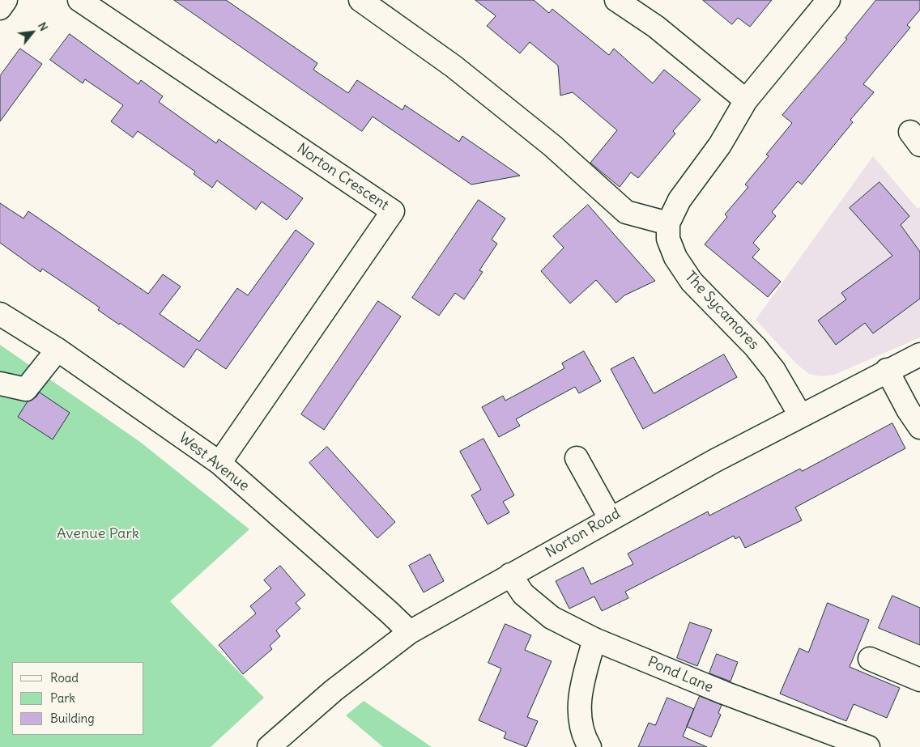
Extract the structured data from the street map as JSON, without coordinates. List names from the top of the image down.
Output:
{
  "streets": {
    "street": [
      "Norton Crescent",
      "The Sycamores",
      "West Avenue",
      "Norton Road",
      "Pond Lane"
    ]
  },
  "crossings": [
    ["Norton Crescent", "West Avenue"],
    ["The Sycamores", "Norton Road"],
    ["West Avenue", "Norton Road"],
    ["Norton Road", "Pond Lane"]
  ],
  "parks": ["Avenue Park"],
  "legend": ["Road", "Park", "Building"],
  "north": "top right"
}
